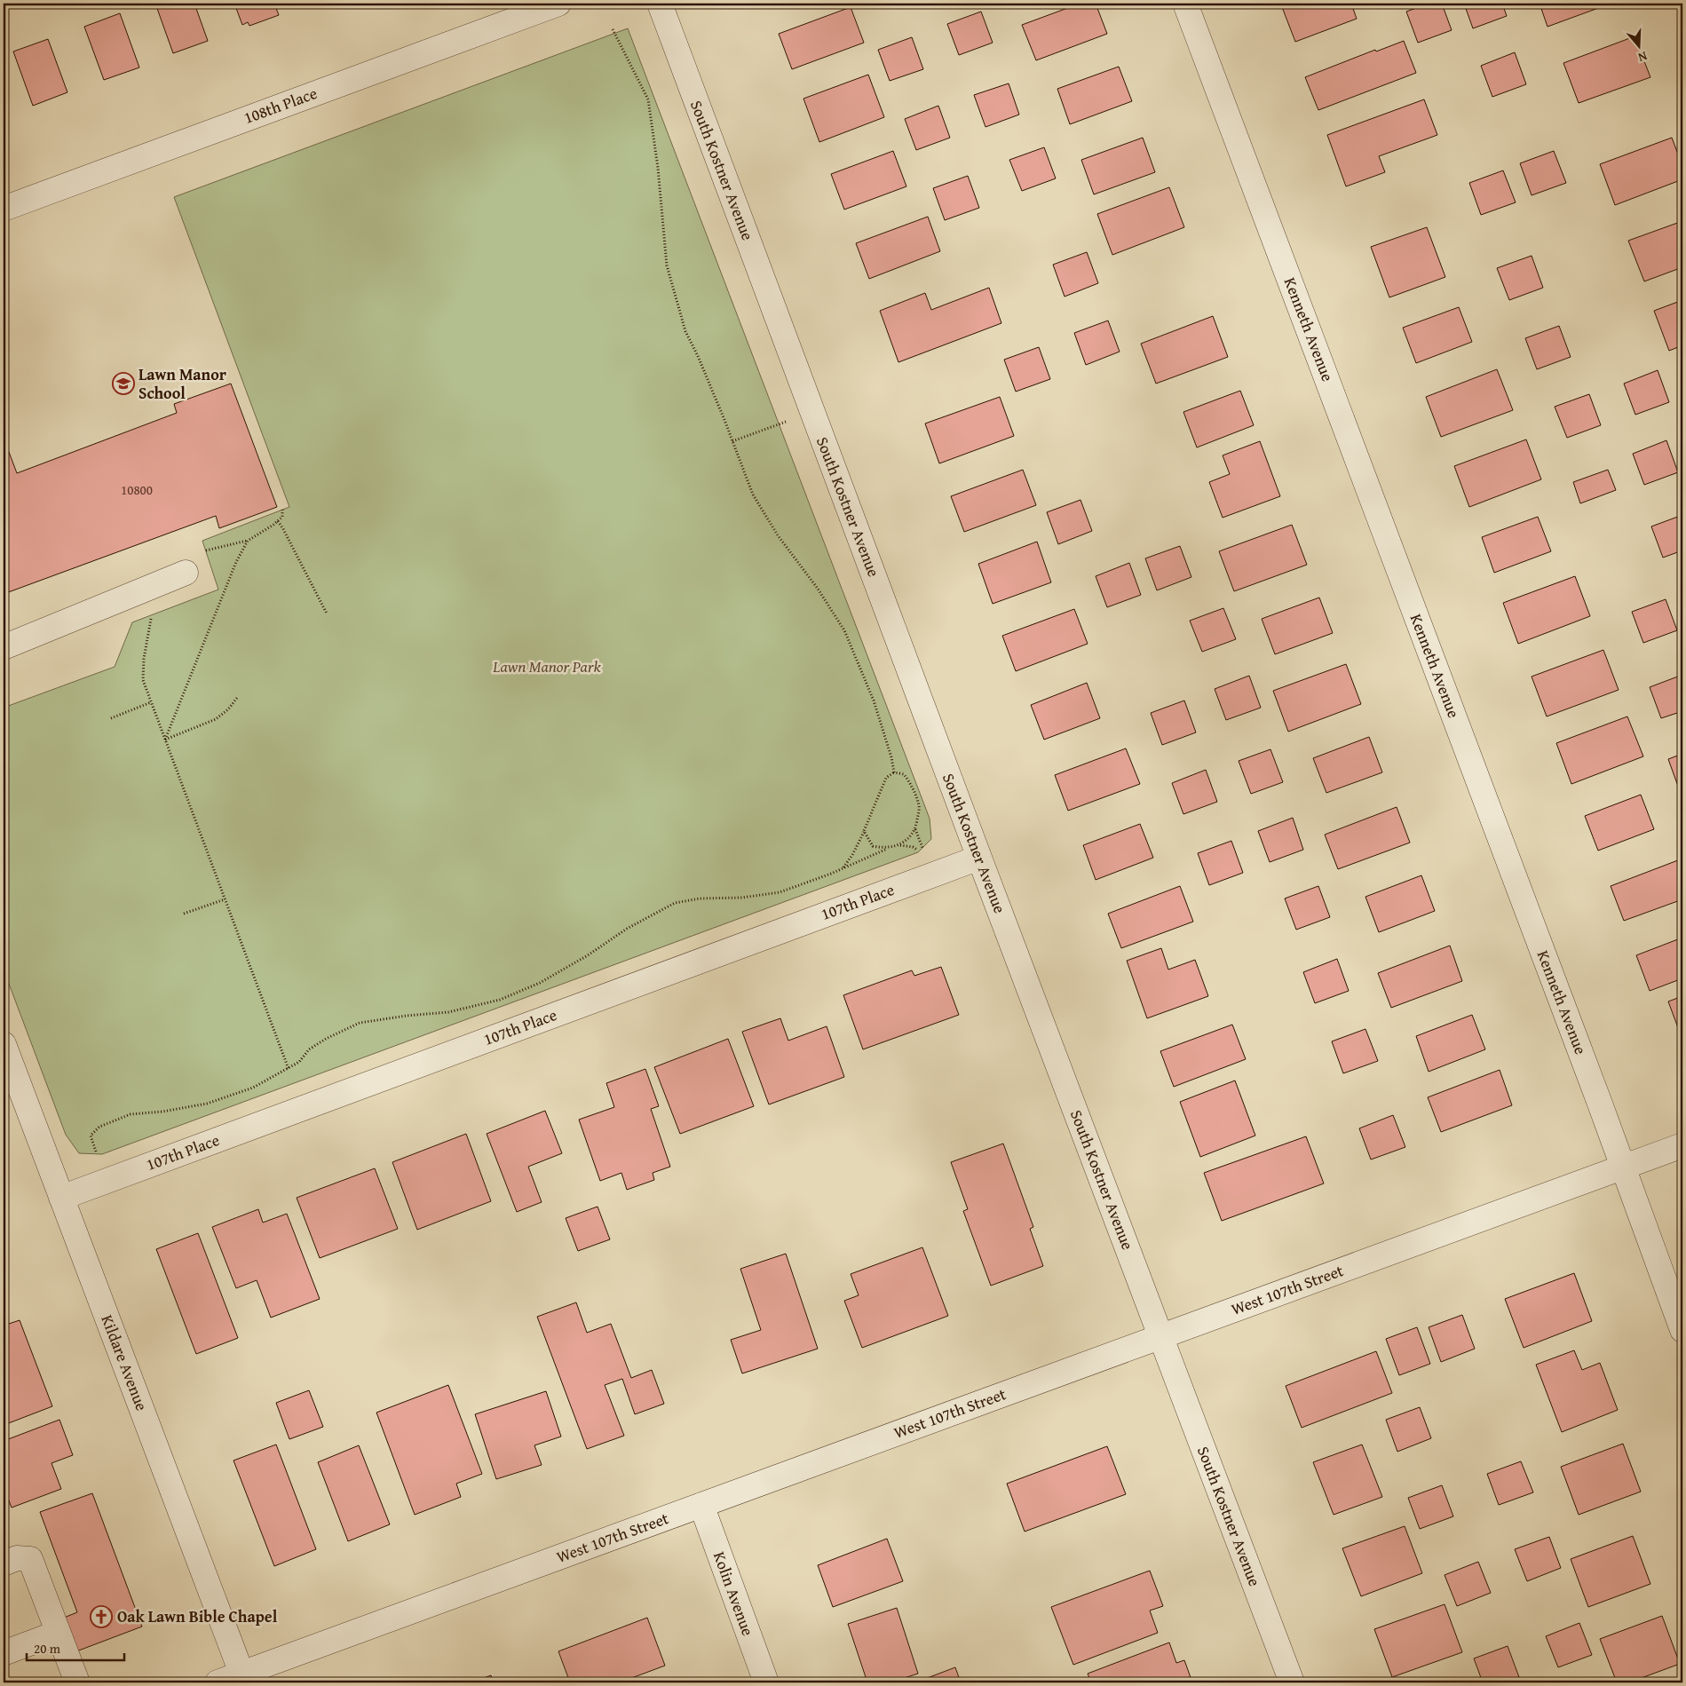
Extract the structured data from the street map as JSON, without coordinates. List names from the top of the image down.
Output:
{
  "streets": {
    "street": [
      "108th Place",
      "South Kostner Avenue",
      "Kenneth Avenue",
      "107th Place",
      "West 107th Street",
      "Kildare Avenue",
      "Kolin Avenue"
    ]
  },
  "crossings": [
    ["South Kostner Avenue", "107th Place"],
    ["South Kostner Avenue", "West 107th Street"],
    ["Kenneth Avenue", "West 107th Street"],
    ["107th Place", "Kildare Avenue"],
    ["West 107th Street", "Kildare Avenue"],
    ["West 107th Street", "Kolin Avenue"]
  ],
  "parks": ["Lawn Manor Park"],
  "places": {
    "school or university": ["Lawn Manor School"],
    "church": ["Oak Lawn Bible Chapel"]
  },
  "house_numbers": ["10800"],
  "scale_bar": "20 m",
  "north": "bottom"
}
